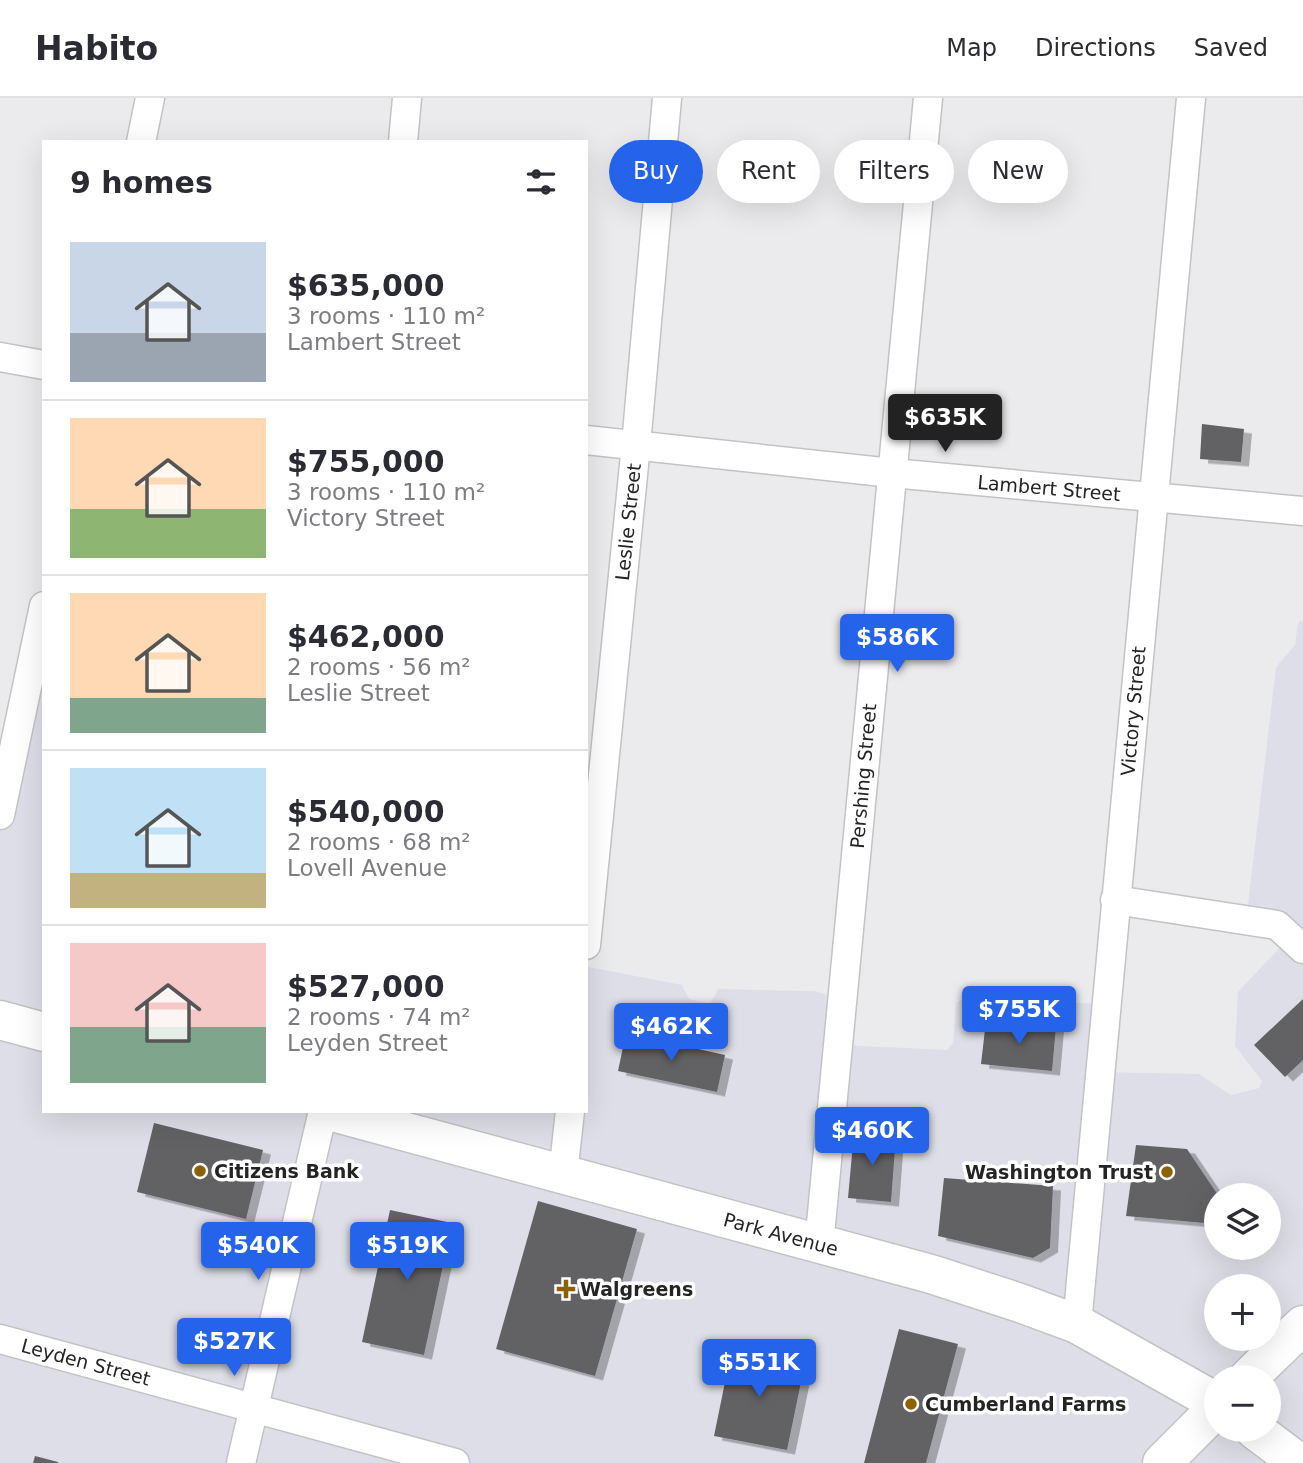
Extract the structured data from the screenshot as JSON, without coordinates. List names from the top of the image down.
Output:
{
  "streets": {
    "main road": ["Park Avenue"],
    "street": [
      "Lambert Street",
      "Leslie Street",
      "Victory Street",
      "Pershing Street",
      "Leyden Street"
    ]
  },
  "crossings": [
    ["Lambert Street", "Leslie Street"],
    ["Lambert Street", "Victory Street"],
    ["Lambert Street", "Pershing Street"],
    ["Victory Street", "Park Avenue"],
    ["Pershing Street", "Park Avenue"]
  ],
  "places": {
    "other": ["Citizens Bank", "Washington Trust", "Cumberland Farms"],
    "health": ["Walgreens"]
  },
  "page": {
    "header": "Habito",
    "nav": ["Map", "Directions", "Saved"],
    "chip": [
      "Buy",
      "Rent",
      "Filters",
      "New"
    ],
    "heading": "9 homes",
    "list": [
      {
        "name": "$635,000",
        "note": "3 rooms · 110 m² · Lambert Street"
      },
      {
        "name": "$755,000",
        "note": "3 rooms · 110 m² · Victory Street"
      },
      {
        "name": "$462,000",
        "note": "2 rooms · 56 m² · Leslie Street"
      },
      {
        "name": "$540,000",
        "note": "2 rooms · 68 m² · Lovell Avenue"
      },
      {
        "name": "$527,000",
        "note": "2 rooms · 74 m² · Leyden Street"
      }
    ],
    "price": [
      "$635K",
      "$586K",
      "$755K",
      "$462K",
      "$460K",
      "$540K",
      "$519K",
      "$527K",
      "$551K"
    ],
    "map_buttons": ["+", "−"]
  }
}
